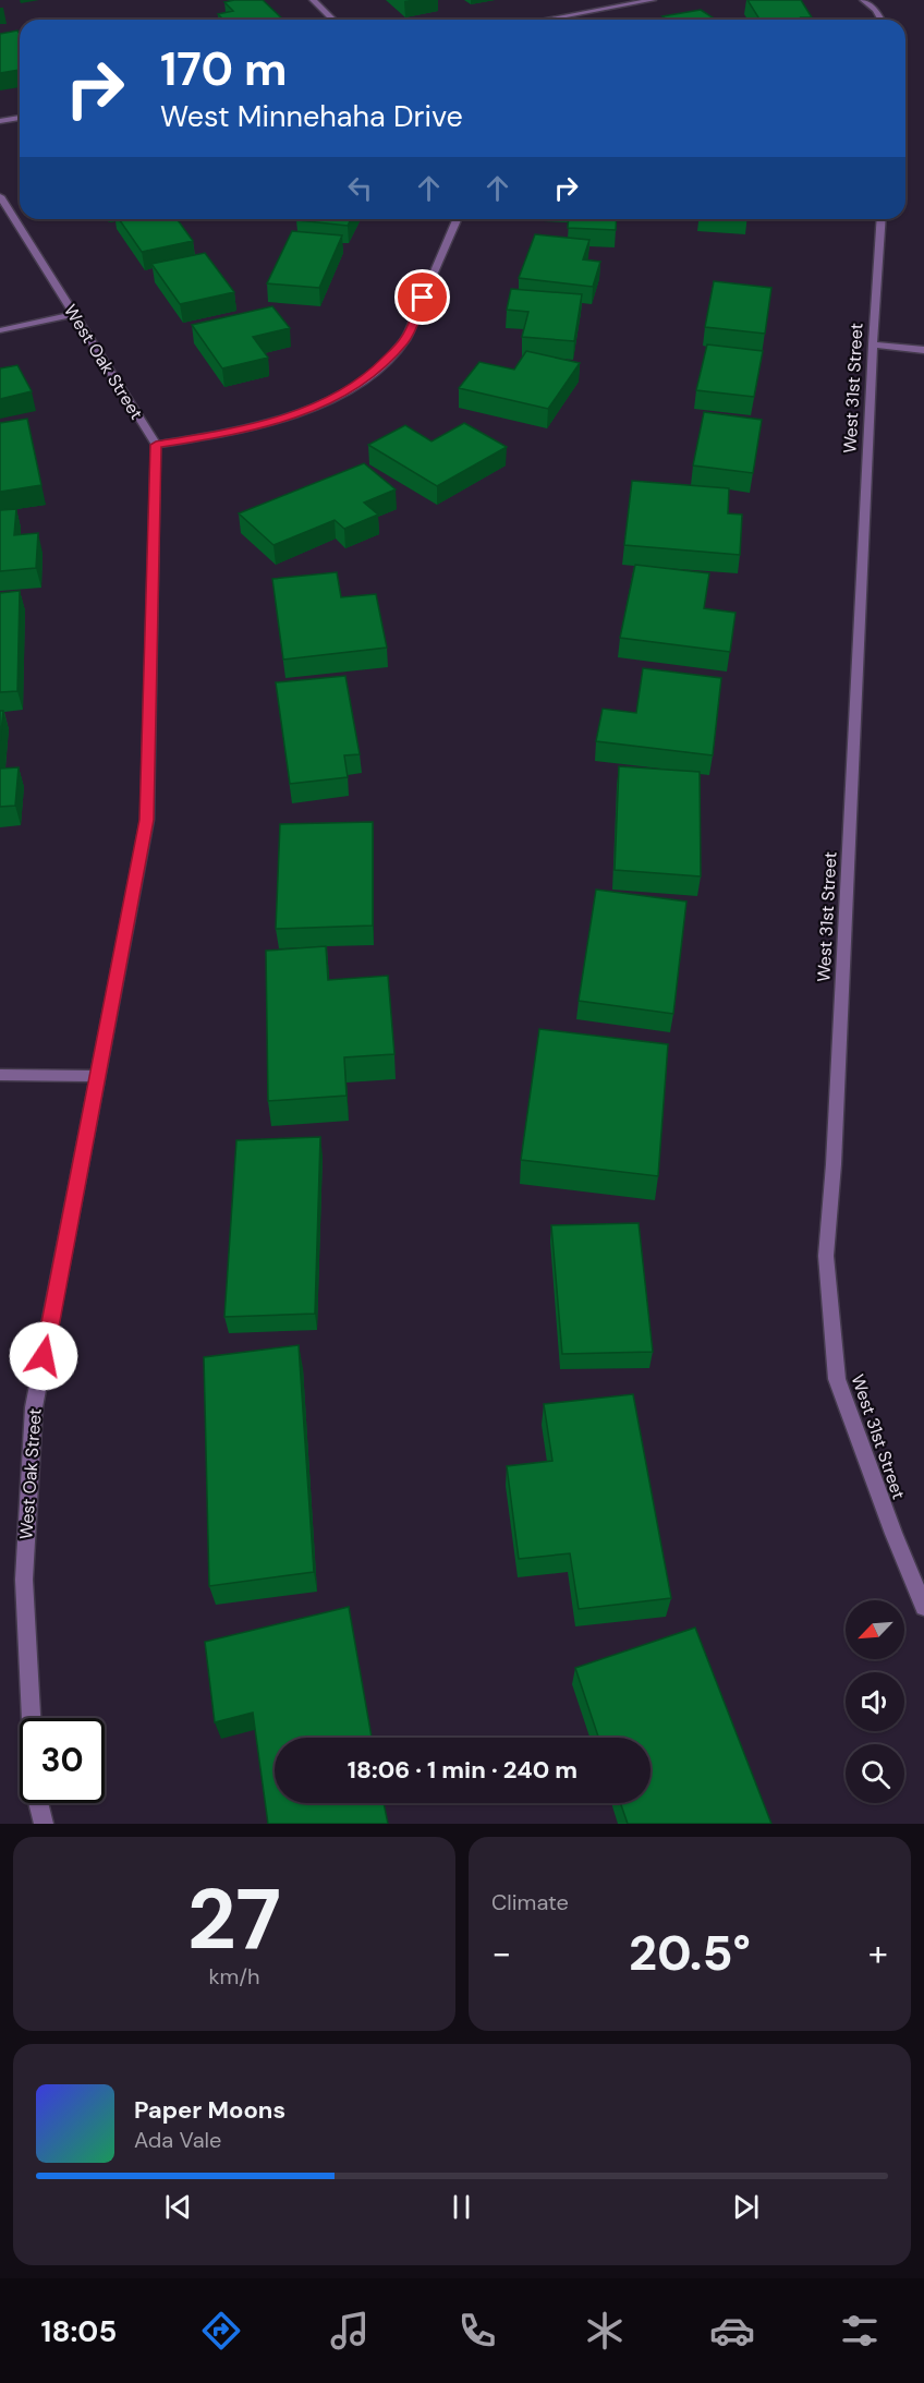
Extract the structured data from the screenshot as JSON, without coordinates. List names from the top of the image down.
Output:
{
  "streets": {
    "street": ["West Oak Street", "West 31st Street"]
  },
  "north": "bottom left",
  "page": {
    "turn": ["170 m", "West Minnehaha Drive"],
    "limit": "30",
    "trip": "18:06 · 1 min · 240 m",
    "tile": [
      ["27", "km/h"],
      "Climate"
    ],
    "heat": ["−", "20.5°", "+"],
    "song": ["Paper Moons", "Ada Vale"],
    "tabs": "18:05"
  }
}
